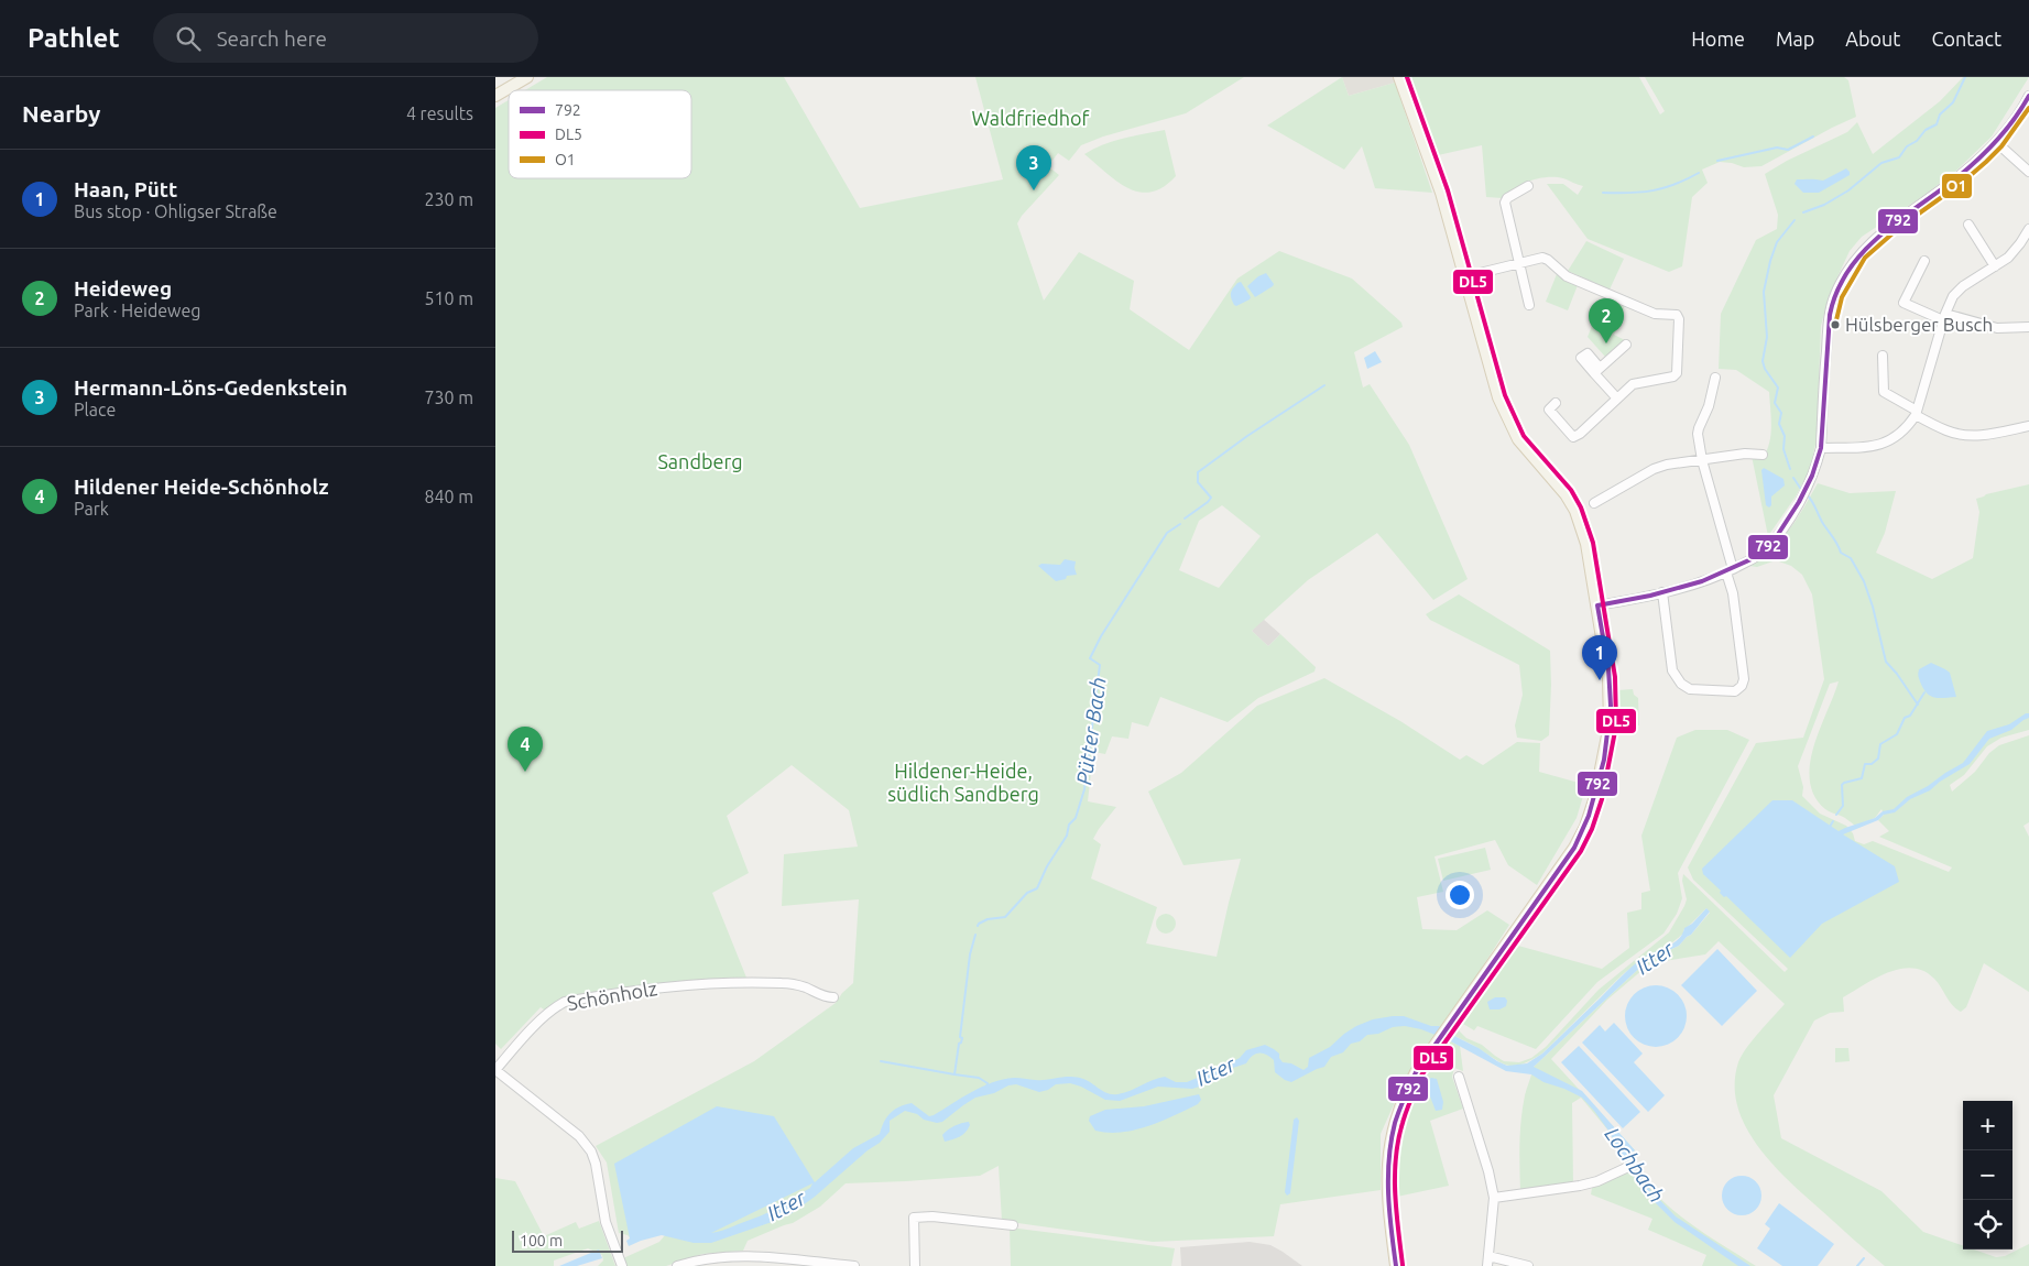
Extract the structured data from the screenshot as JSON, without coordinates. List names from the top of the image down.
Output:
{
  "streets": {
    "street": ["Schönholz"]
  },
  "water": ["Pütter Bach", "Itter", "Lochbach"],
  "parks": ["Waldfriedhof", "Sandberg", "Hildener-Heide, südlich Sandberg"],
  "places": ["Hülsberger Busch"],
  "lines": ["transit line DL5", "transit line 792", "transit line O1"],
  "legend": ["792", "DL5", "O1"],
  "scale_bar": "100 m",
  "page": {
    "header": "Pathlet",
    "search": "Search here",
    "nav": [
      "Home",
      "Map",
      "About",
      "Contact"
    ],
    "heading": ["Nearby", "4 results"],
    "pins": [
      "3",
      "2",
      "1",
      "4"
    ],
    "list": [
      {
        "mark": "1",
        "name": "Haan, Pütt",
        "note": "Bus stop · Ohligser Straße",
        "value": "230 m"
      },
      {
        "mark": "2",
        "name": "Heideweg",
        "note": "Park · Heideweg",
        "value": "510 m"
      },
      {
        "mark": "3",
        "name": "Hermann-Löns-Gedenkstein",
        "note": "Place",
        "value": "730 m"
      },
      {
        "mark": "4",
        "name": "Hildener Heide-Schönholz",
        "note": "Park",
        "value": "840 m"
      }
    ],
    "map_buttons": ["+", "−"],
    "scale": "100 m"
  }
}
